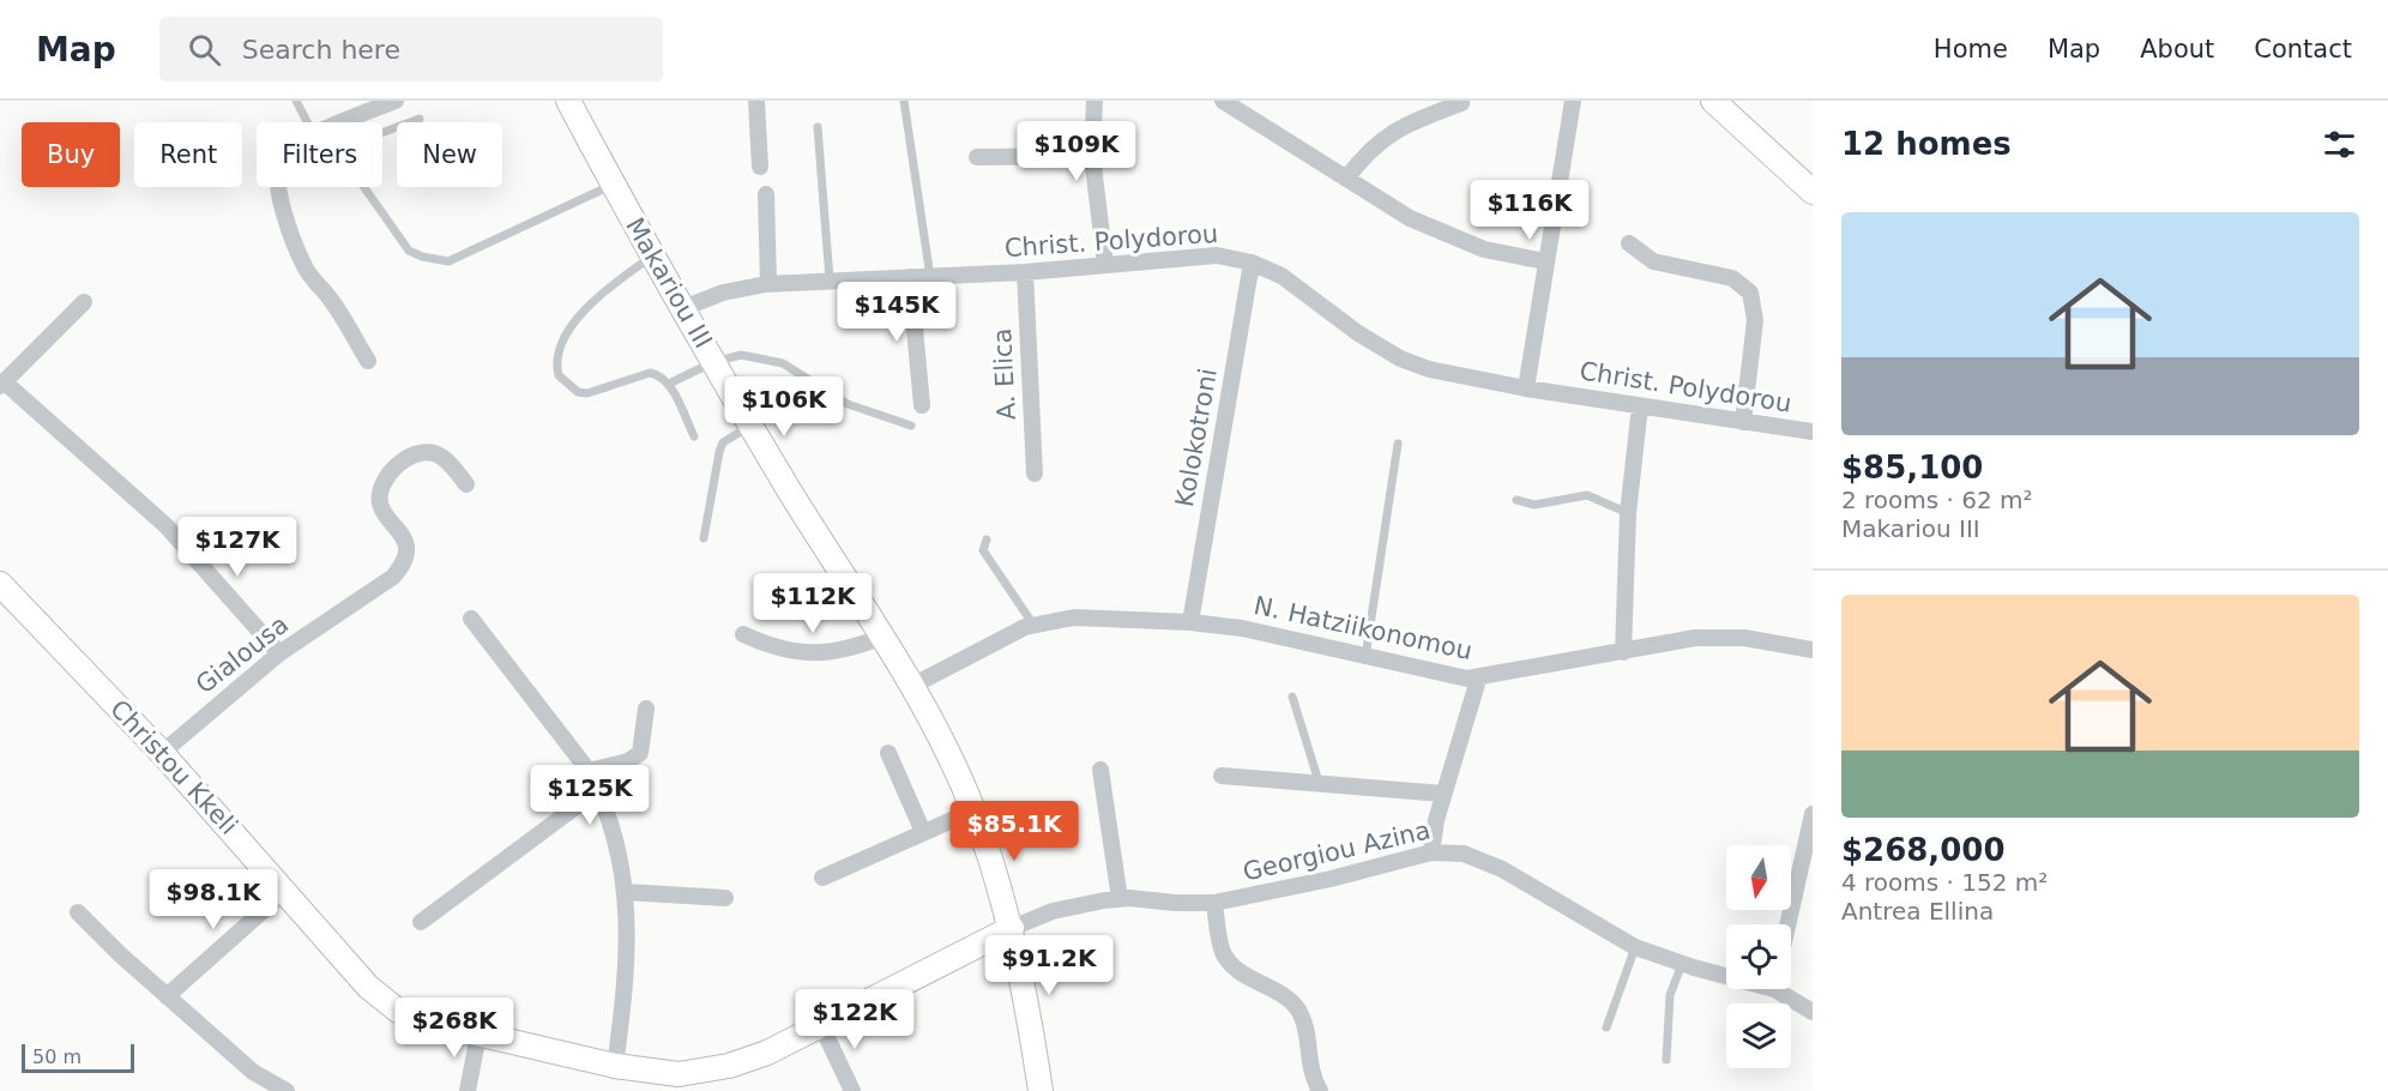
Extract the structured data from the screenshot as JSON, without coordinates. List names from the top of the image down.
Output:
{
  "streets": {
    "main road": ["Makariou III", "Christou Kkeli"],
    "street": [
      "Christ. Polydorou",
      "A. Elica",
      "Kolokotroni",
      "N. Hatziikonomou",
      "Gialousa",
      "Georgiou Azina"
    ]
  },
  "crossings": [
    ["Christ. Polydorou", "Makariou III"],
    ["Christ. Polydorou", "A. Elica"],
    ["Christ. Polydorou", "Kolokotroni"],
    ["Makariou III", "N. Hatziikonomou"],
    ["Makariou III", "Christou Kkeli"],
    ["Makariou III", "Georgiou Azina"],
    ["Kolokotroni", "N. Hatziikonomou"],
    ["Gialousa", "Christou Kkeli"],
    ["Christou Kkeli", "Georgiou Azina"]
  ],
  "scale_bar": "50 m",
  "north": "bottom",
  "page": {
    "header": "Map",
    "search": "Search here",
    "nav": [
      "Home",
      "Map",
      "About",
      "Contact"
    ],
    "heading": "12 homes",
    "price": [
      "$109K",
      "$116K",
      "$145K",
      "$106K",
      "$127K",
      "$112K",
      "$125K",
      "$85.1K",
      "$98.1K",
      "$91.2K",
      "$122K",
      "$268K"
    ],
    "chip": [
      "Buy",
      "Rent",
      "Filters",
      "New"
    ],
    "list": [
      {
        "name": "$85,100",
        "note": "2 rooms · 62 m² · Makariou III"
      },
      {
        "name": "$268,000",
        "note": "4 rooms · 152 m² · Antrea Ellina"
      }
    ],
    "scale": "50 m"
  }
}
